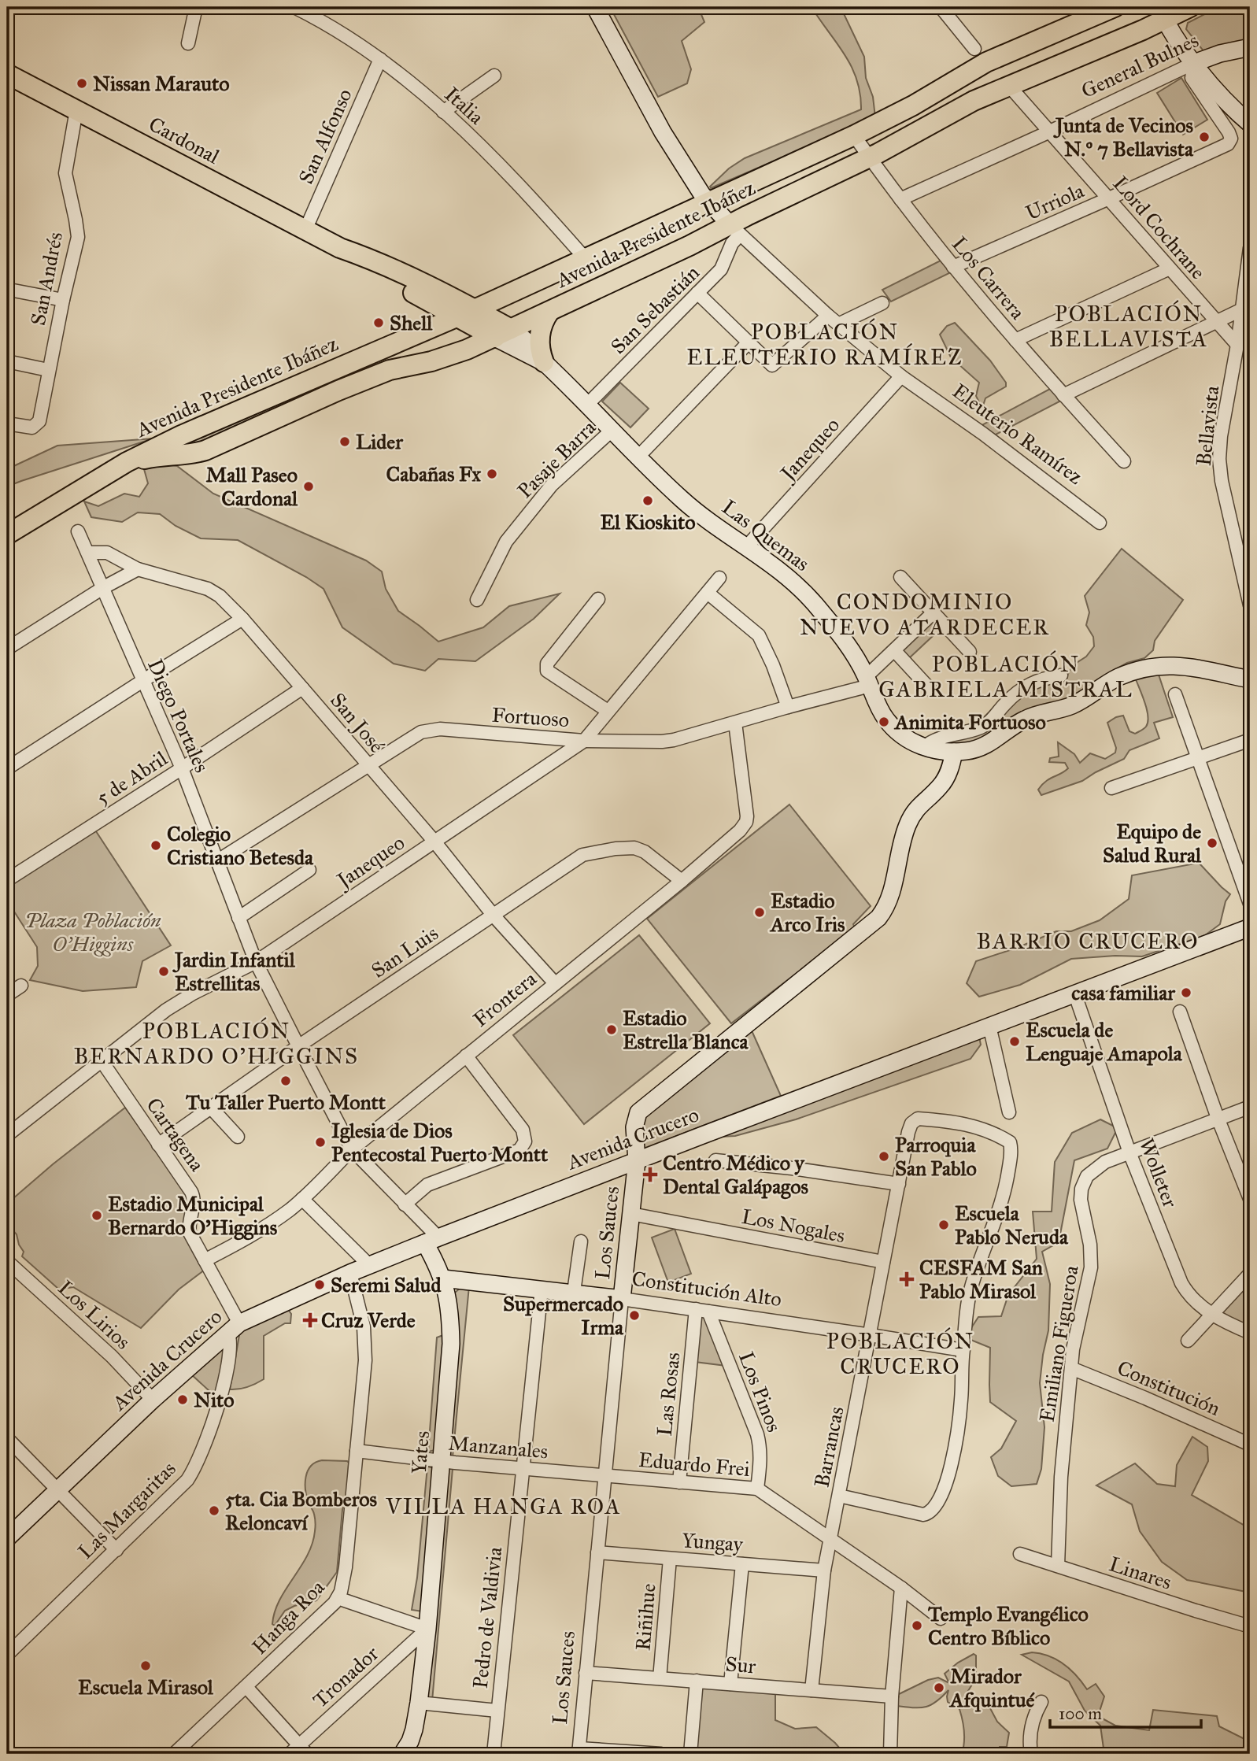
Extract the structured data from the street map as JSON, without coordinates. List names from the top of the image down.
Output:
{
  "streets": {
    "main road": [
      "General Bulnes",
      "Cardonal",
      "Avenida Presidente Ibáñez",
      "Eleuterio Ramírez",
      "Las Quemas",
      "Avenida Crucero",
      "Los Sauces",
      "Constitución Alto",
      "Yates"
    ],
    "street": [
      "Italia",
      "San Alfonso",
      "Urriola",
      "Lord Cochrane",
      "Los Carrera",
      "San Andrés",
      "San Sebastián",
      "Bellavista",
      "Janequeo",
      "Pasaje Barra",
      "Diego Portales",
      "Fortuoso",
      "San José",
      "5 de Abril",
      "San Luis",
      "Frontera",
      "Cartagena",
      "Wolleter",
      "Los Nogales",
      "Los Lirios",
      "Emiliano Figueroa",
      "Constitución",
      "Los Pinos",
      "Las Rosas",
      "Manzanales",
      "Barrancas",
      "Eduardo Frei",
      "Las Margaritas",
      "Yungay",
      "Linares",
      "Hanga Roa",
      "Riñihue",
      "Pedro de Valdivia",
      "Sur",
      "Tronador"
    ]
  },
  "crossings": [
    ["General Bulnes", "Urriola"],
    ["General Bulnes", "Lord Cochrane"],
    ["General Bulnes", "Los Carrera"],
    ["Italia", "San Alfonso"],
    ["Italia", "Avenida Presidente Ibáñez"],
    ["San Alfonso", "Cardonal"],
    ["Cardonal", "Avenida Presidente Ibáñez"],
    ["Cardonal", "San Andrés"],
    ["Cardonal", "Las Quemas"],
    ["Urriola", "Lord Cochrane"],
    ["Urriola", "Los Carrera"],
    ["Lord Cochrane", "Avenida Presidente Ibáñez"],
    ["Lord Cochrane", "Bellavista"],
    ["Avenida Presidente Ibáñez", "Los Carrera"],
    ["Avenida Presidente Ibáñez", "San Sebastián"],
    ["Avenida Presidente Ibáñez", "Eleuterio Ramírez"],
    ["Avenida Presidente Ibáñez", "Las Quemas"],
    ["San Sebastián", "Eleuterio Ramírez"],
    ["San Sebastián", "Las Quemas"],
    ["Eleuterio Ramírez", "Janequeo"],
    ["Janequeo", "Las Quemas"],
    ["Janequeo", "Diego Portales"],
    ["Janequeo", "Fortuoso"],
    ["Janequeo", "San José"],
    ["Janequeo", "Cartagena"],
    ["Pasaje Barra", "Las Quemas"],
    ["Las Quemas", "Fortuoso"],
    ["Las Quemas", "Los Sauces"],
    ["Diego Portales", "Fortuoso"],
    ["Diego Portales", "San José"],
    ["Diego Portales", "5 de Abril"],
    ["Diego Portales", "San Luis"],
    ["Diego Portales", "Frontera"],
    ["Diego Portales", "Avenida Crucero"],
    ["Diego Portales", "Yates"],
    ["Fortuoso", "San José"],
    ["Fortuoso", "Frontera"],
    ["San José", "5 de Abril"],
    ["San José", "San Luis"],
    ["San José", "Frontera"],
    ["San Luis", "Frontera"],
    ["San Luis", "Cartagena"],
    ["Frontera", "Cartagena"],
    ["Cartagena", "Avenida Crucero"],
    ["Cartagena", "Las Margaritas"],
    ["Avenida Crucero", "Wolleter"],
    ["Avenida Crucero", "Los Sauces"],
    ["Avenida Crucero", "Los Lirios"],
    ["Avenida Crucero", "Yates"],
    ["Avenida Crucero", "Las Margaritas"],
    ["Avenida Crucero", "Hanga Roa"],
    ["Wolleter", "Emiliano Figueroa"],
    ["Los Nogales", "Los Sauces"],
    ["Los Nogales", "Barrancas"],
    ["Los Sauces", "Constitución Alto"],
    ["Los Sauces", "Manzanales"],
    ["Los Sauces", "Eduardo Frei"],
    ["Los Sauces", "Yungay"],
    ["Los Sauces", "Sur"],
    ["Constitución Alto", "Los Pinos"],
    ["Constitución Alto", "Las Rosas"],
    ["Constitución Alto", "Barrancas"],
    ["Constitución Alto", "Yates"],
    ["Constitución Alto", "Pedro de Valdivia"],
    ["Emiliano Figueroa", "Constitución"],
    ["Emiliano Figueroa", "Linares"],
    ["Los Pinos", "Las Rosas"],
    ["Los Pinos", "Eduardo Frei"],
    ["Las Rosas", "Eduardo Frei"],
    ["Manzanales", "Yates"],
    ["Manzanales", "Eduardo Frei"],
    ["Manzanales", "Hanga Roa"],
    ["Manzanales", "Pedro de Valdivia"],
    ["Barrancas", "Eduardo Frei"],
    ["Barrancas", "Yungay"],
    ["Barrancas", "Sur"],
    ["Yates", "Tronador"],
    ["Yungay", "Riñihue"],
    ["Riñihue", "Sur"]
  ],
  "districts": [
    "POBLACIÓN BELLAVISTA",
    "POBLACIÓN ELEUTERIO RAMÍREZ",
    "CONDOMINIO NUEVO ATARDECER",
    "POBLACIÓN GABRIELA MISTRAL",
    "BARRIO CRUCERO",
    "POBLACIÓN BERNARDO O'HIGGINS",
    "POBLACIÓN CRUCERO",
    "VILLA HANGA ROA"
  ],
  "parks": ["Plaza Población O'Higgins"],
  "places": {
    "other": [
      "Nissan Marauto",
      "Junta de Vecinos N.º 7 Bellavista",
      "Shell",
      "Lider",
      "Cabañas Fx",
      "Mall Paseo Cardonal",
      "El Kioskito",
      "Animita Fortuoso",
      "Equipo de Salud Rural",
      "Colegio Cristiano Betesda",
      "Estadio Arco Iris",
      "Jardin Infantil Estrellitas",
      "casa familiar",
      "Estadio Estrella Blanca",
      "Escuela de Lenguaje Amapola",
      "Tu Taller Puerto Montt",
      "Iglesia de Dios Pentecostal Puerto Montt",
      "Parroquia San Pablo",
      "Estadio Municipal Bernardo O'Higgins",
      "Escuela Pablo Neruda",
      "Seremi Salud",
      "Supermercado Irma",
      "Nito",
      "5ta. Cia Bomberos Reloncaví",
      "Templo Evangélico Centro Bíblico",
      "Escuela Mirasol",
      "Mirador Afquintué"
    ],
    "health": ["Centro Médico y Dental Galápagos", "CESFAM San Pablo Mirasol", "Cruz Verde"]
  },
  "scale_bar": "100 m"
}
